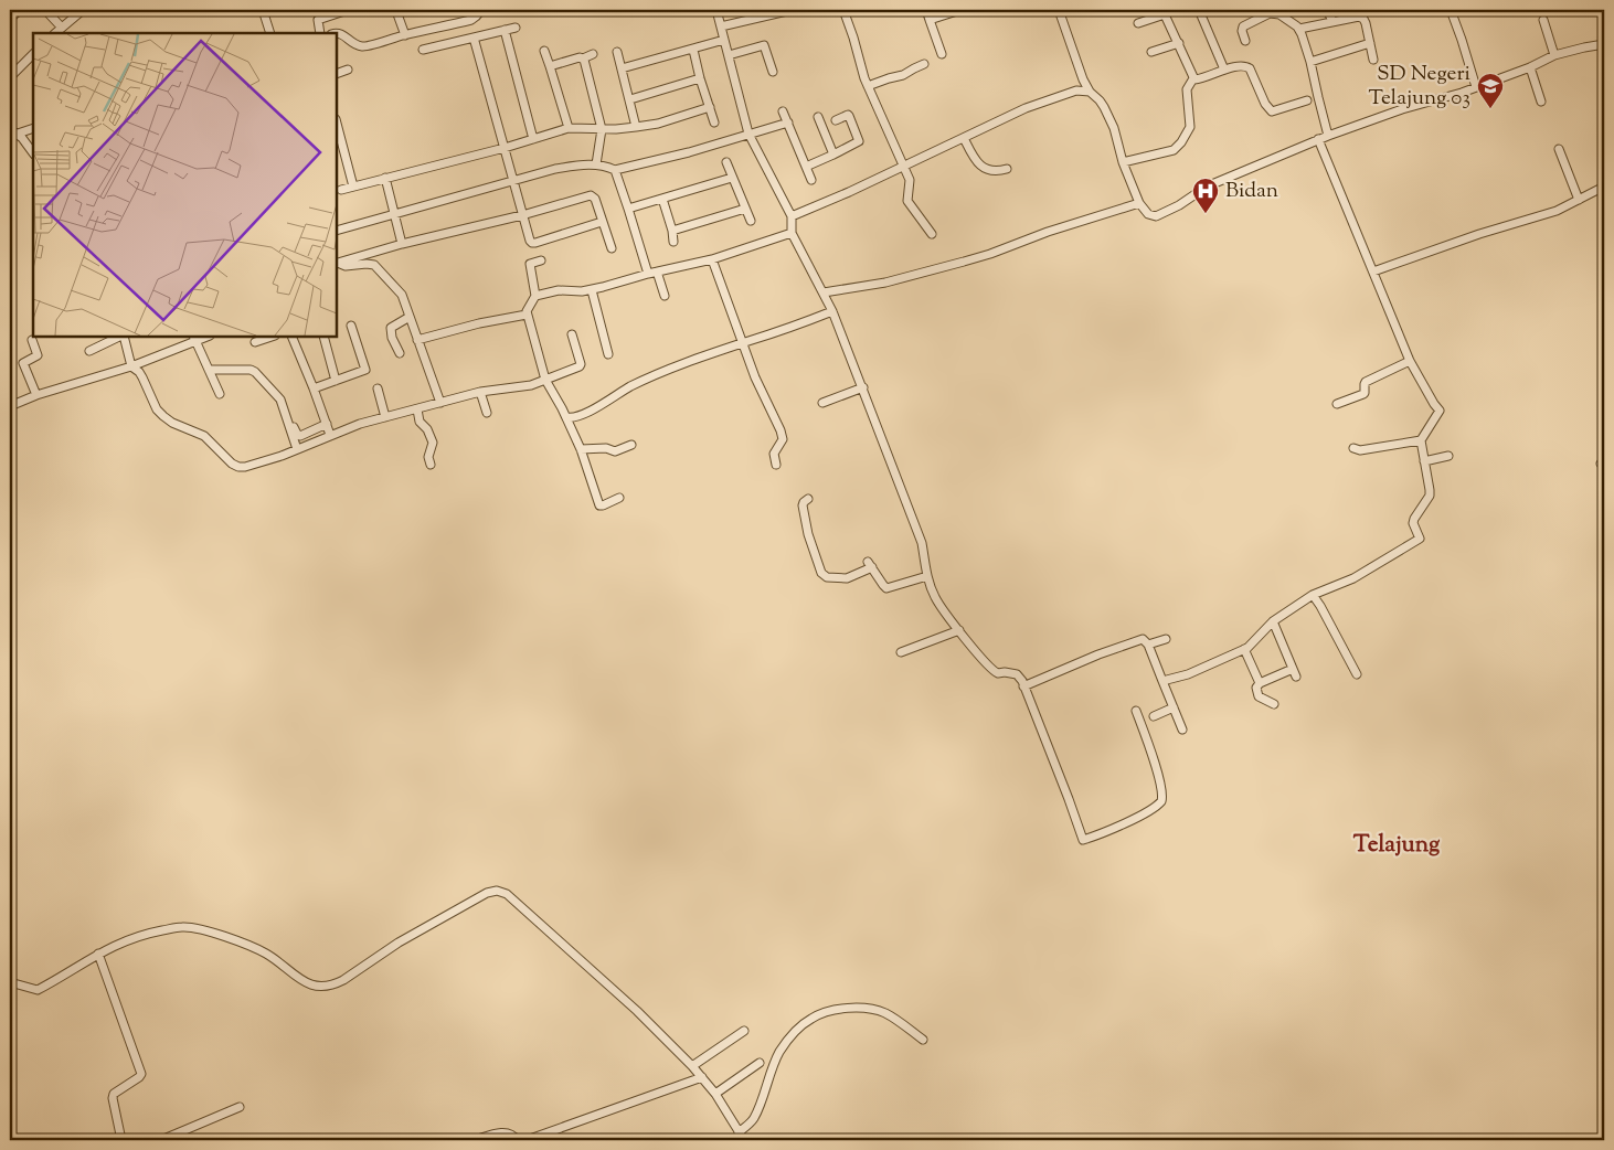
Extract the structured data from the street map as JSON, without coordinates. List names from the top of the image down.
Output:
{
  "districts": ["Telajung"],
  "places": {
    "school or university": ["SD Negeri Telajung 03"],
    "hospital": ["Bidan"]
  }
}
